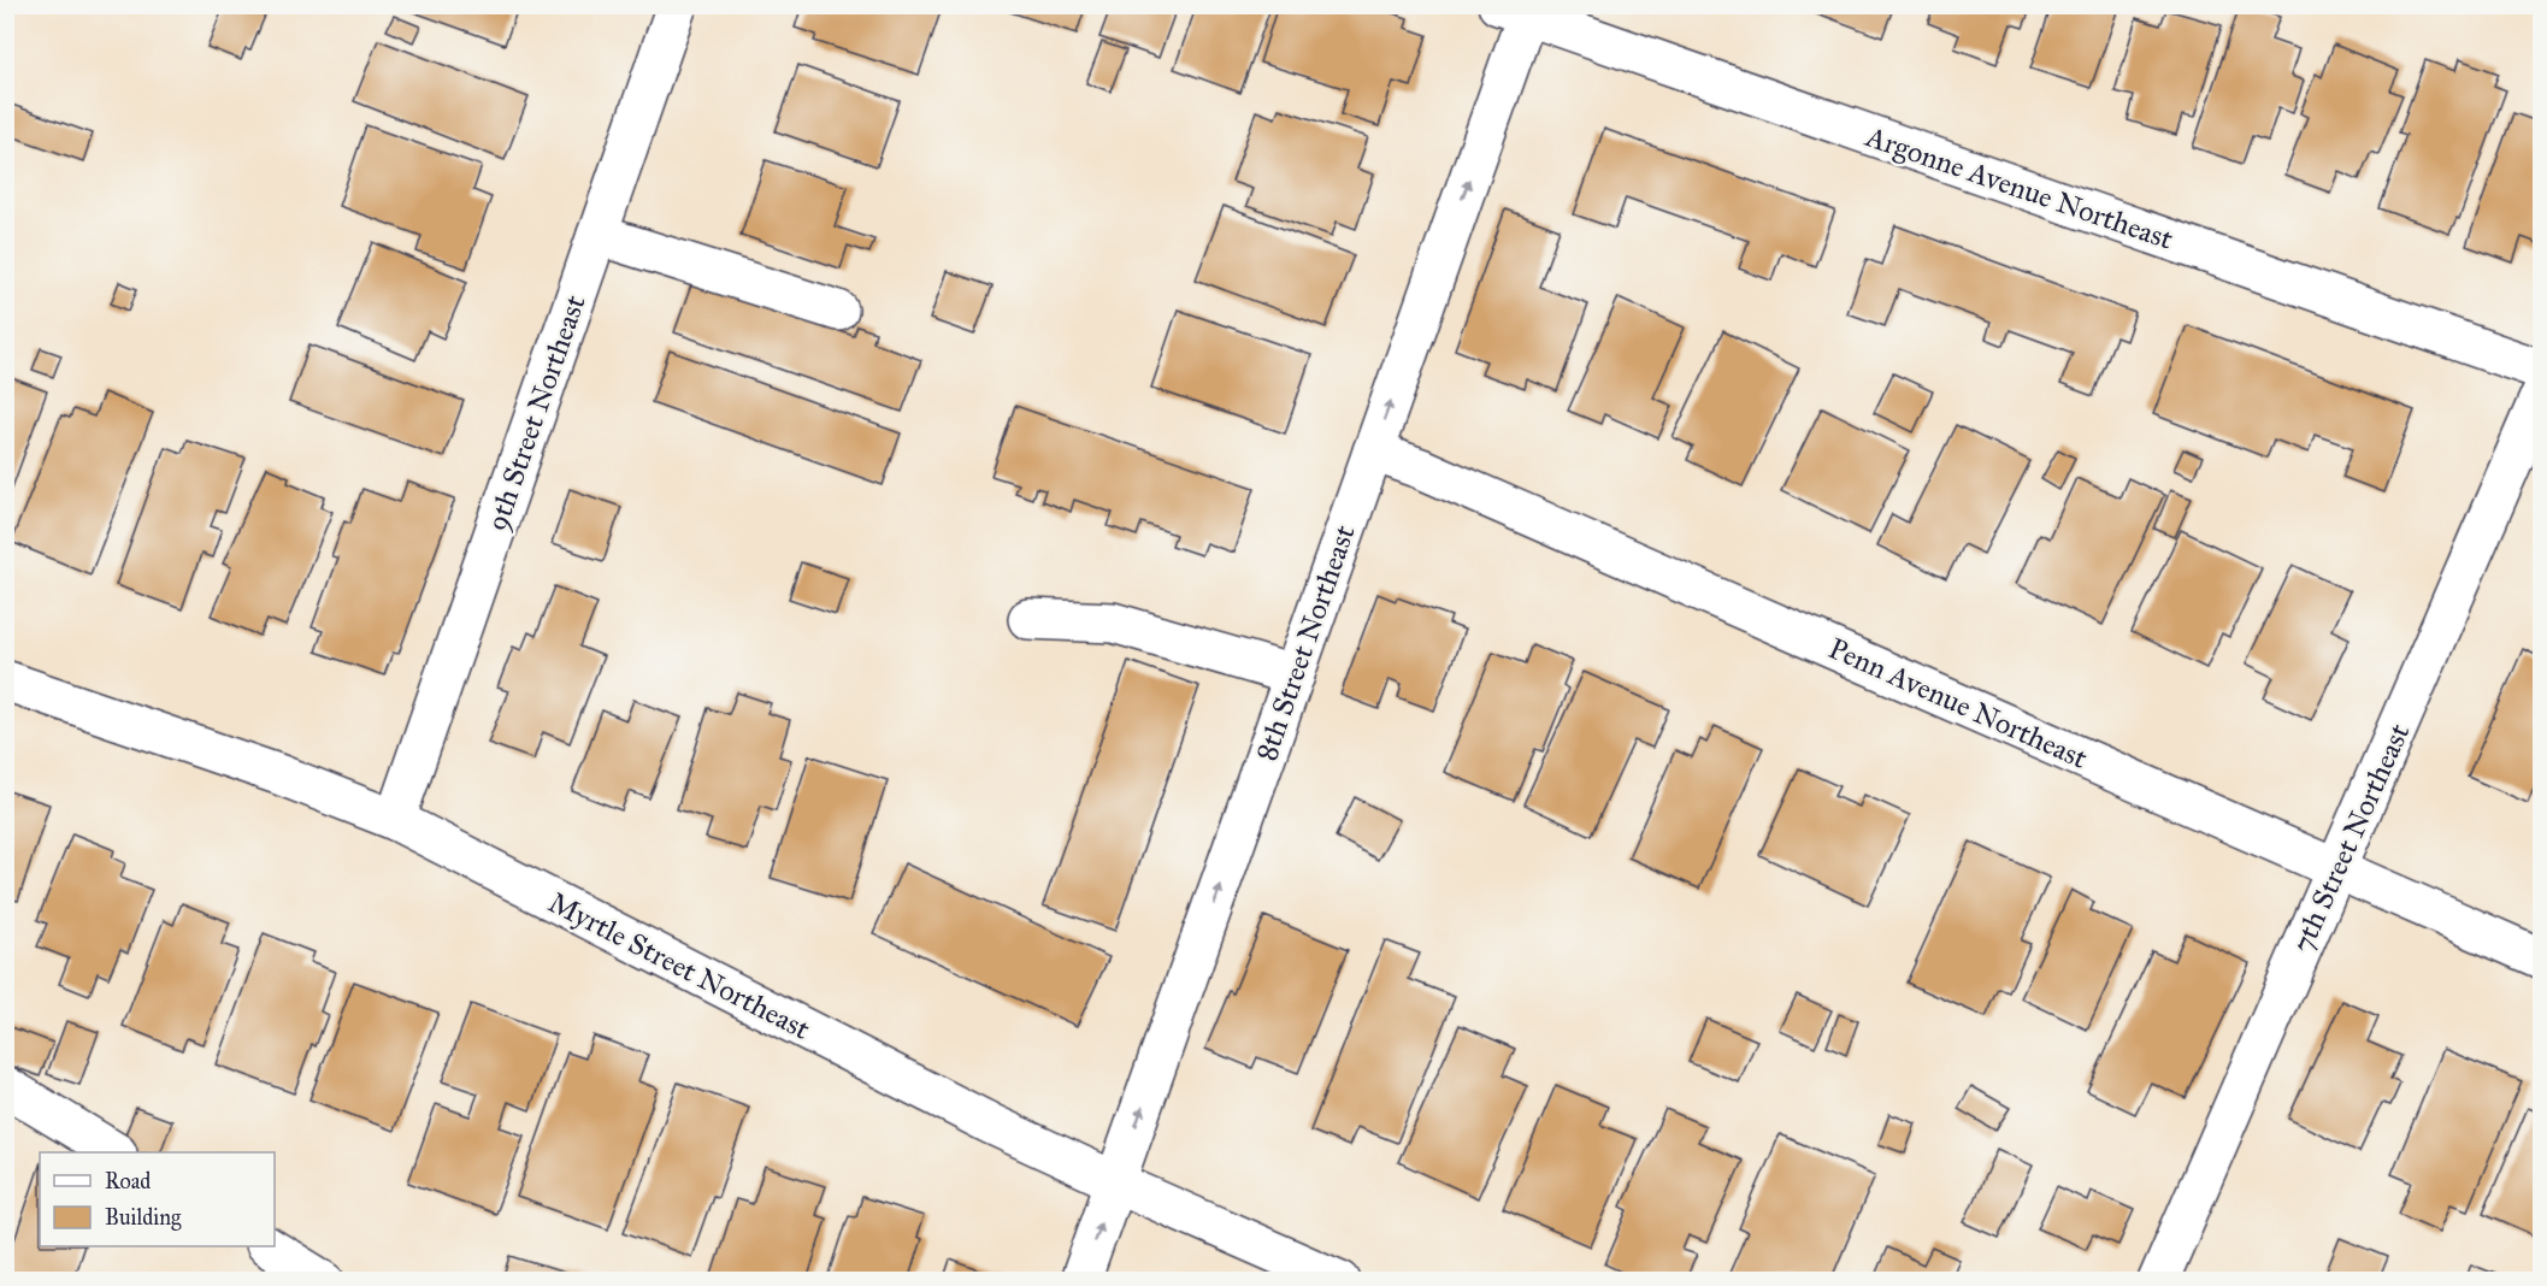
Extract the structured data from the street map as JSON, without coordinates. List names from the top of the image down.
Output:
{
  "streets": {
    "street": [
      "Argonne Avenue Northeast",
      "9th Street Northeast",
      "8th Street Northeast",
      "Penn Avenue Northeast",
      "7th Street Northeast",
      "Myrtle Street Northeast"
    ]
  },
  "crossings": [
    ["Argonne Avenue Northeast", "8th Street Northeast"],
    ["9th Street Northeast", "Myrtle Street Northeast"],
    ["8th Street Northeast", "Penn Avenue Northeast"],
    ["8th Street Northeast", "Myrtle Street Northeast"],
    ["Penn Avenue Northeast", "7th Street Northeast"]
  ],
  "one_way": ["8th Street Northeast"],
  "legend": ["Road", "Building"]
}
